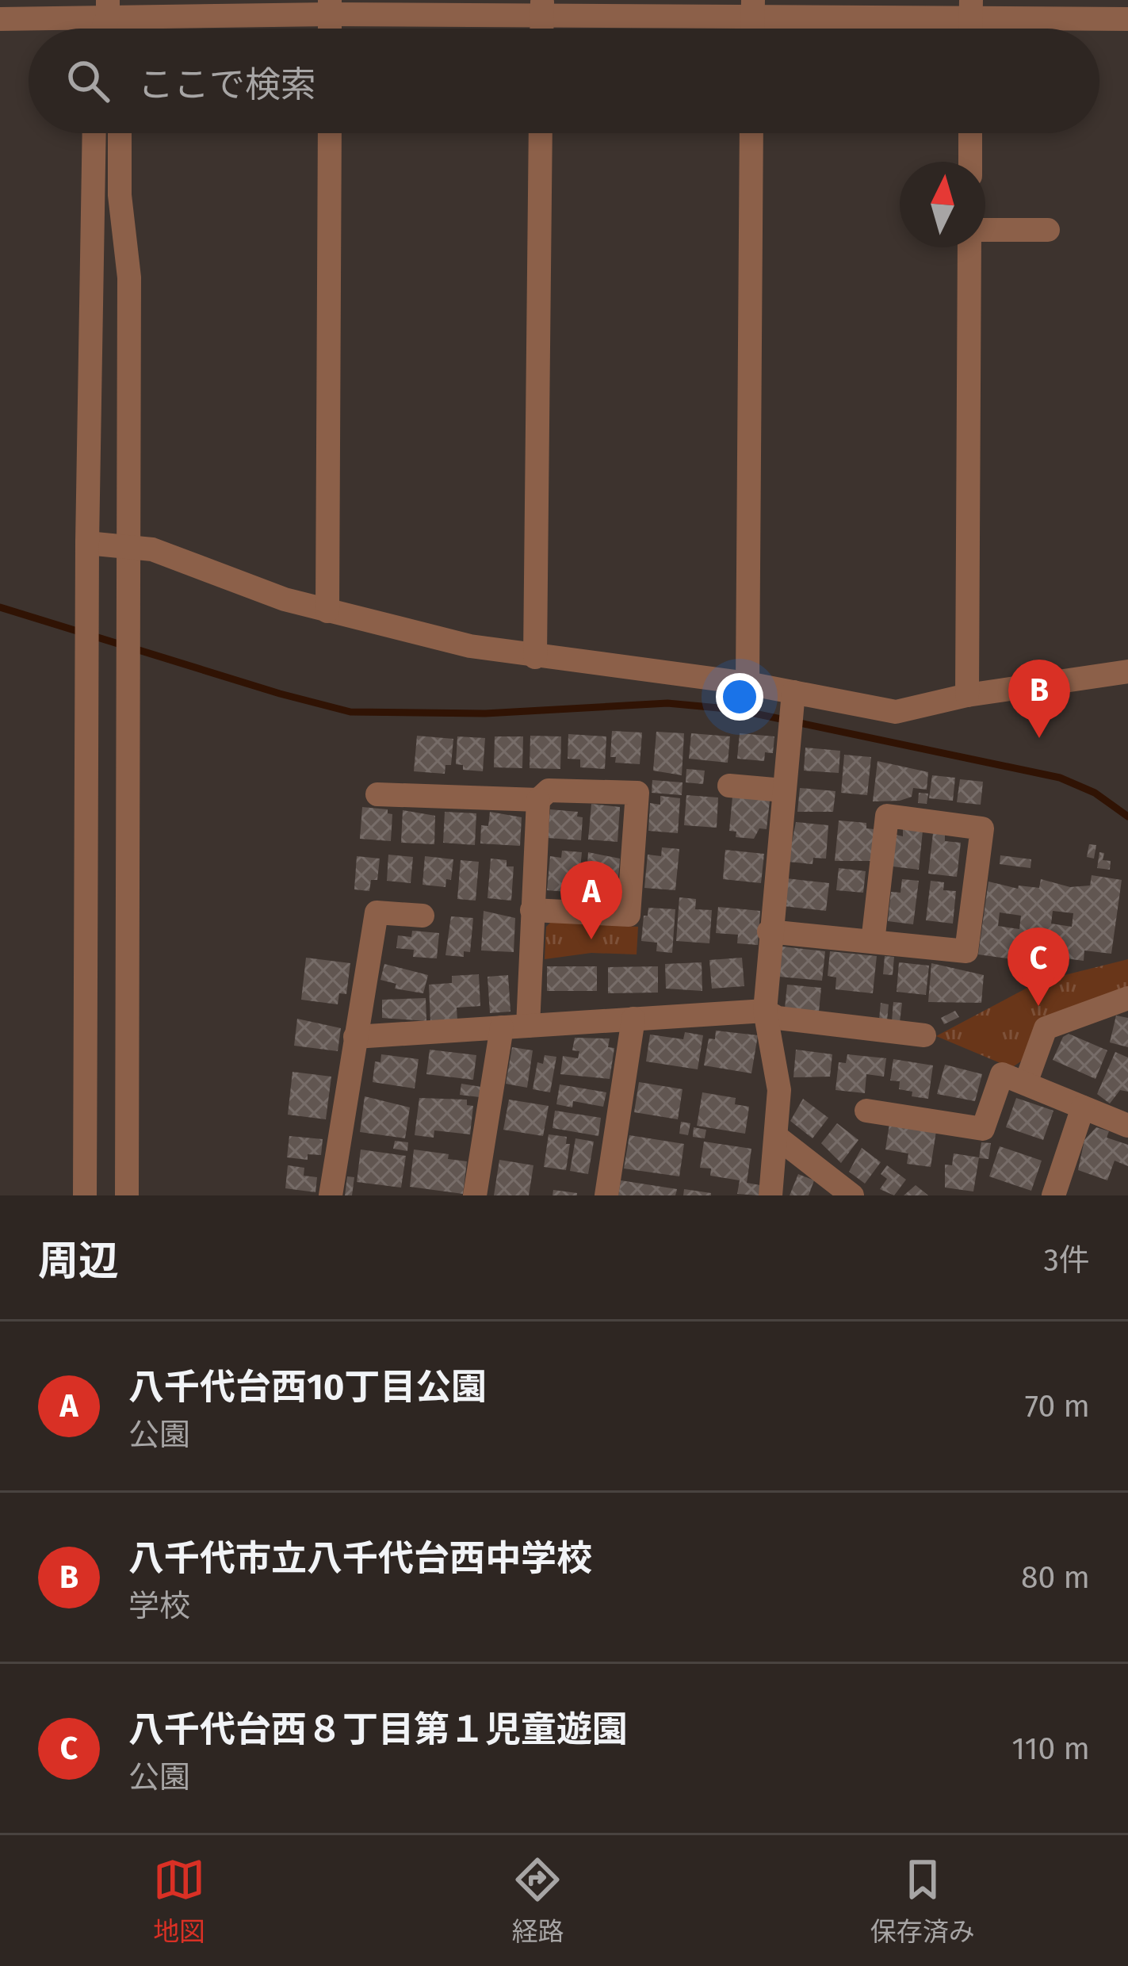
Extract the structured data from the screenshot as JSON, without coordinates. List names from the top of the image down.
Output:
{
  "north": "top",
  "page": {
    "search": "ここで検索",
    "pins": ["B", "A", "C"],
    "heading": ["周辺", "3件"],
    "list": [
      {
        "mark": "A",
        "name": "八千代台西10丁目公園",
        "note": "公園",
        "value": "70 m"
      },
      {
        "mark": "B",
        "name": "八千代市立八千代台西中学校",
        "note": "学校",
        "value": "80 m"
      },
      {
        "mark": "C",
        "name": "八千代台西８丁目第１児童遊園",
        "note": "公園",
        "value": "110 m"
      }
    ],
    "nav": ["地図", "経路", "保存済み"]
  }
}
